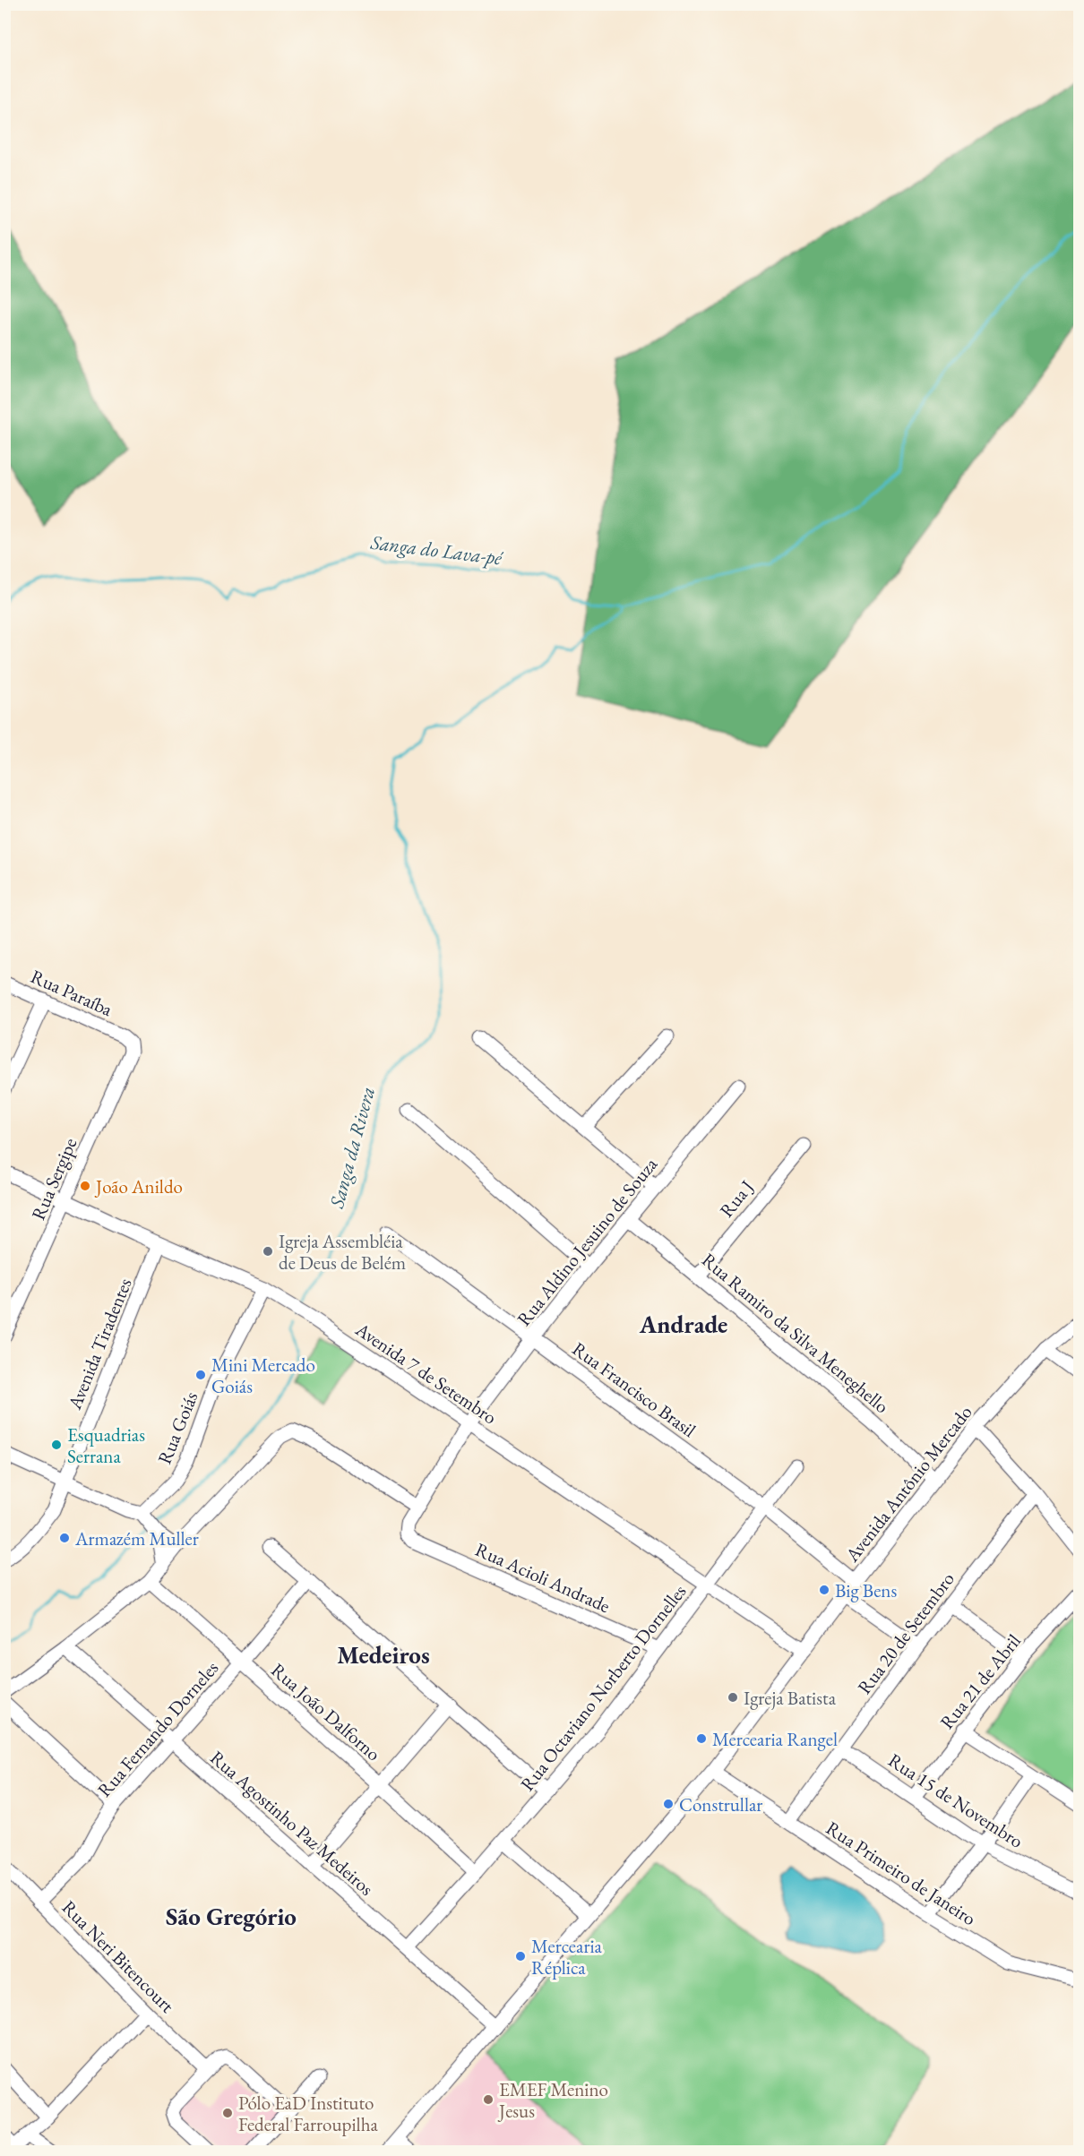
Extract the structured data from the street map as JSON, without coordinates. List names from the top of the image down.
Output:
{
  "streets": {
    "street": [
      "Rua Paraíba",
      "Rua Sergipe",
      "Rua J",
      "Rua Aldino Jesuino de Souza",
      "Rua Ramiro da Silva Meneghello",
      "Avenida Tiradentes",
      "Avenida 7 de Setembro",
      "Rua Francisco Brasil",
      "Rua Goiás",
      "Avenida Antônio Mercado",
      "Rua Acioli Andrade",
      "Rua 20 de Setembro",
      "Rua 21 de Abril",
      "Rua Octaviano Norberto Dornelles",
      "Rua João Dalforno",
      "Rua Fernando Dorneles",
      "Rua 15 de Novembro",
      "Rua Agostinho Paz Medeiros",
      "Rua Primeiro de Janeiro",
      "Rua Neri Bitencourt"
    ]
  },
  "crossings": [
    ["Rua Paraíba", "Rua Sergipe"],
    ["Rua Sergipe", "Avenida 7 de Setembro"],
    ["Rua J", "Rua Ramiro da Silva Meneghello"],
    ["Rua Aldino Jesuino de Souza", "Rua Ramiro da Silva Meneghello"],
    ["Rua Aldino Jesuino de Souza", "Avenida 7 de Setembro"],
    ["Rua Aldino Jesuino de Souza", "Rua Francisco Brasil"],
    ["Rua Aldino Jesuino de Souza", "Rua Acioli Andrade"],
    ["Rua Ramiro da Silva Meneghello", "Avenida Antônio Mercado"],
    ["Avenida Tiradentes", "Avenida 7 de Setembro"],
    ["Avenida 7 de Setembro", "Rua Goiás"],
    ["Avenida 7 de Setembro", "Avenida Antônio Mercado"],
    ["Avenida 7 de Setembro", "Rua Octaviano Norberto Dornelles"],
    ["Rua Francisco Brasil", "Avenida Antônio Mercado"],
    ["Rua Francisco Brasil", "Rua Octaviano Norberto Dornelles"],
    ["Avenida Antônio Mercado", "Rua Agostinho Paz Medeiros"],
    ["Avenida Antônio Mercado", "Rua Primeiro de Janeiro"],
    ["Rua Acioli Andrade", "Rua Octaviano Norberto Dornelles"],
    ["Rua 20 de Setembro", "Rua 15 de Novembro"],
    ["Rua 20 de Setembro", "Rua Primeiro de Janeiro"],
    ["Rua 21 de Abril", "Rua 15 de Novembro"],
    ["Rua Octaviano Norberto Dornelles", "Rua João Dalforno"],
    ["Rua Octaviano Norberto Dornelles", "Rua Agostinho Paz Medeiros"],
    ["Rua João Dalforno", "Rua Fernando Dorneles"],
    ["Rua Fernando Dorneles", "Rua Agostinho Paz Medeiros"],
    ["Rua Fernando Dorneles", "Rua Neri Bitencourt"]
  ],
  "districts": ["Andrade", "Medeiros", "São Gregório"],
  "water": ["Sanga do Lava-pé", "Sanga da Rivera"],
  "places": [
    "João Anildo",
    "Igreja Assembléia de Deus de Belém",
    "Mini Mercado Goiás",
    "Esquadrias Serrana",
    "Armazém Muller",
    "Big Bens",
    "Igreja Batista",
    "Mercearia Rangel",
    "Construllar",
    "Mercearia Réplica",
    "EMEF Menino Jesus",
    "Pólo EaD Instituto Federal Farroupilha"
  ]
}
